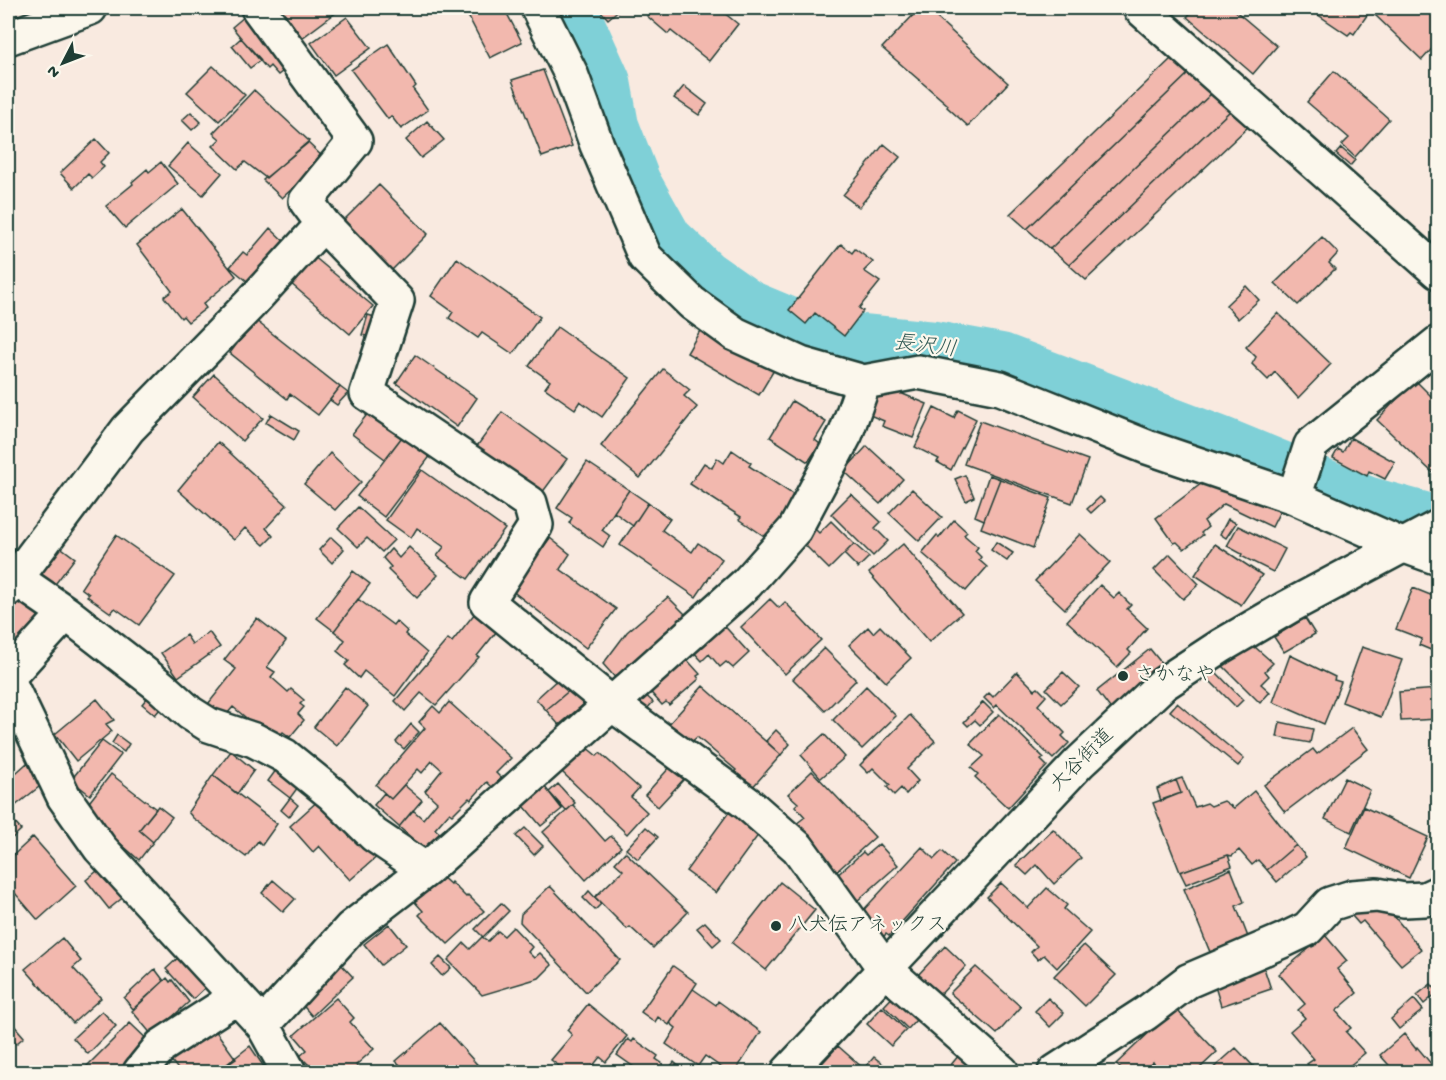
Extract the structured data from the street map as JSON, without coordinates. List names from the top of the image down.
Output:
{
  "streets": {
    "street": ["大谷街道"]
  },
  "water": ["長沢川"],
  "places": ["さかなや", "八犬伝アネックス"],
  "north": "bottom left"
}
